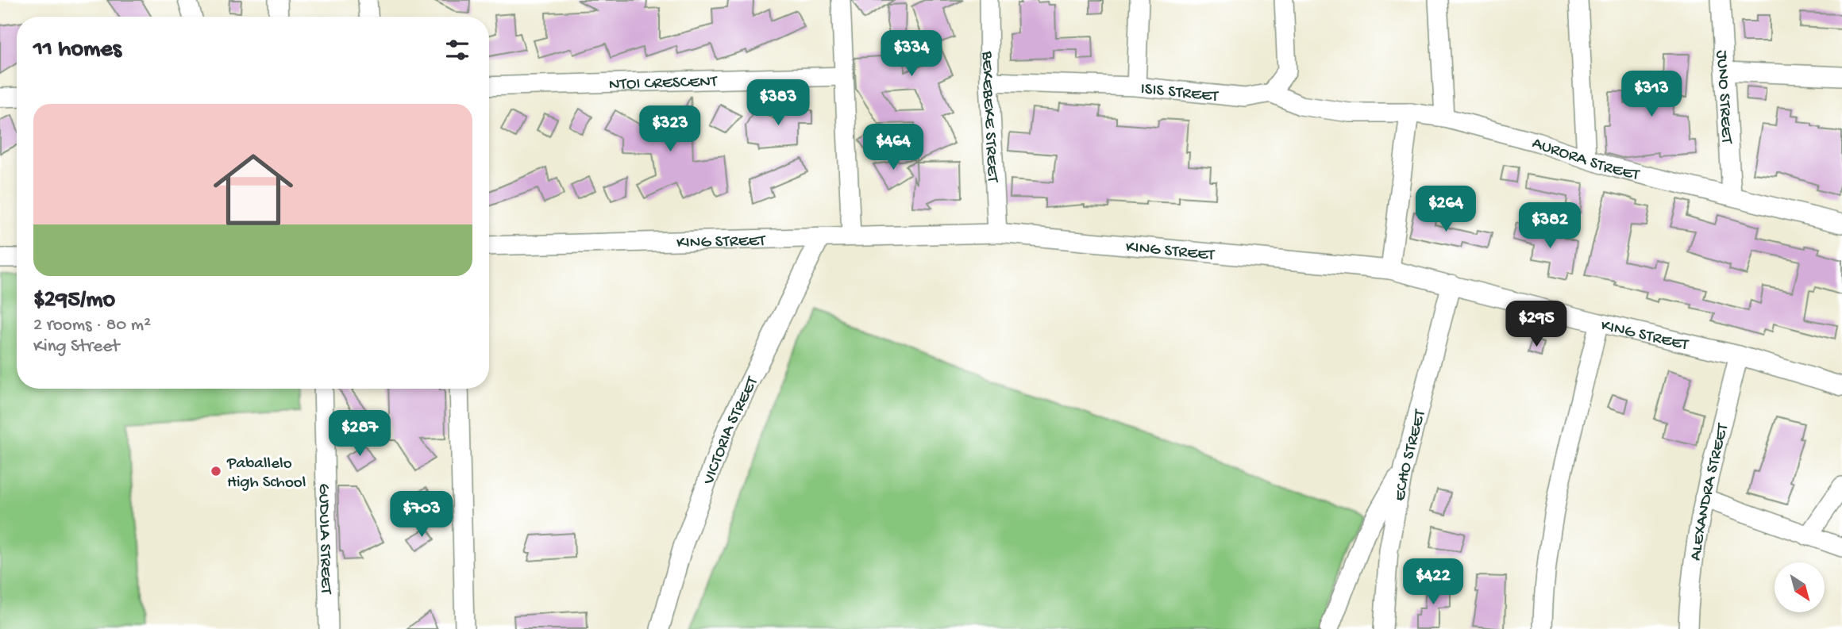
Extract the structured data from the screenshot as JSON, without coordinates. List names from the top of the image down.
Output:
{
  "streets": {
    "street": [
      "NTOI CRESCENT",
      "ISIS STREET",
      "JUNO STREET",
      "BEKEBEKE STREET",
      "AURORA STREET",
      "KING STREET",
      "VICTORIA STREET",
      "ECHO STREET",
      "ALEXANDRA STREET",
      "GUDULA STREET"
    ]
  },
  "crossings": [
    ["ISIS STREET", "BEKEBEKE STREET"],
    ["ISIS STREET", "AURORA STREET"],
    ["JUNO STREET", "AURORA STREET"],
    ["BEKEBEKE STREET", "KING STREET"],
    ["KING STREET", "VICTORIA STREET"],
    ["KING STREET", "ECHO STREET"],
    ["KING STREET", "ALEXANDRA STREET"]
  ],
  "places": ["Paballelo High School"],
  "north": "bottom right",
  "page": {
    "heading": "11 homes",
    "price": [
      "$334",
      "$313",
      "$383",
      "$323",
      "$464",
      "$264",
      "$382",
      "$295",
      "$287",
      "$703",
      "$422"
    ],
    "list": [
      {
        "name": "$295/mo",
        "note": "2 rooms · 80 m² · King Street"
      }
    ]
  }
}
